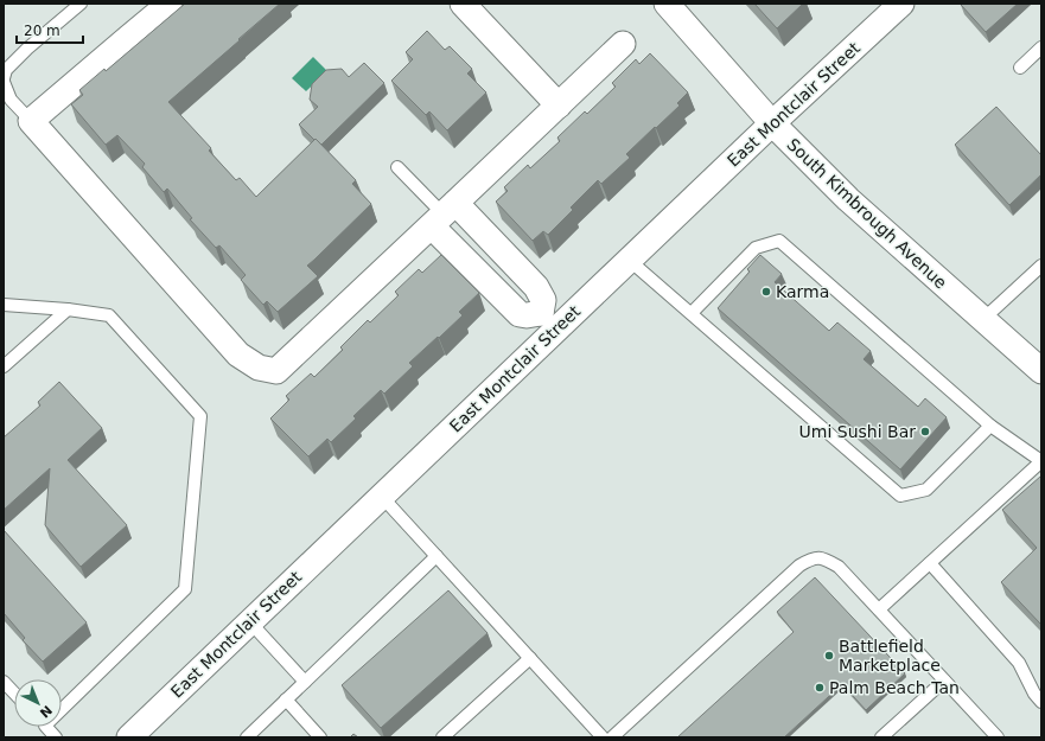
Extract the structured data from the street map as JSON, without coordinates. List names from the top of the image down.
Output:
{
  "streets": {
    "street": ["East Montclair Street", "South Kimbrough Avenue"]
  },
  "crossings": [
    ["East Montclair Street", "South Kimbrough Avenue"]
  ],
  "places": [
    "Karma",
    "Umi Sushi Bar",
    "Battlefield Marketplace",
    "Palm Beach Tan"
  ],
  "scale_bar": "20 m",
  "north": "bottom right"
}
